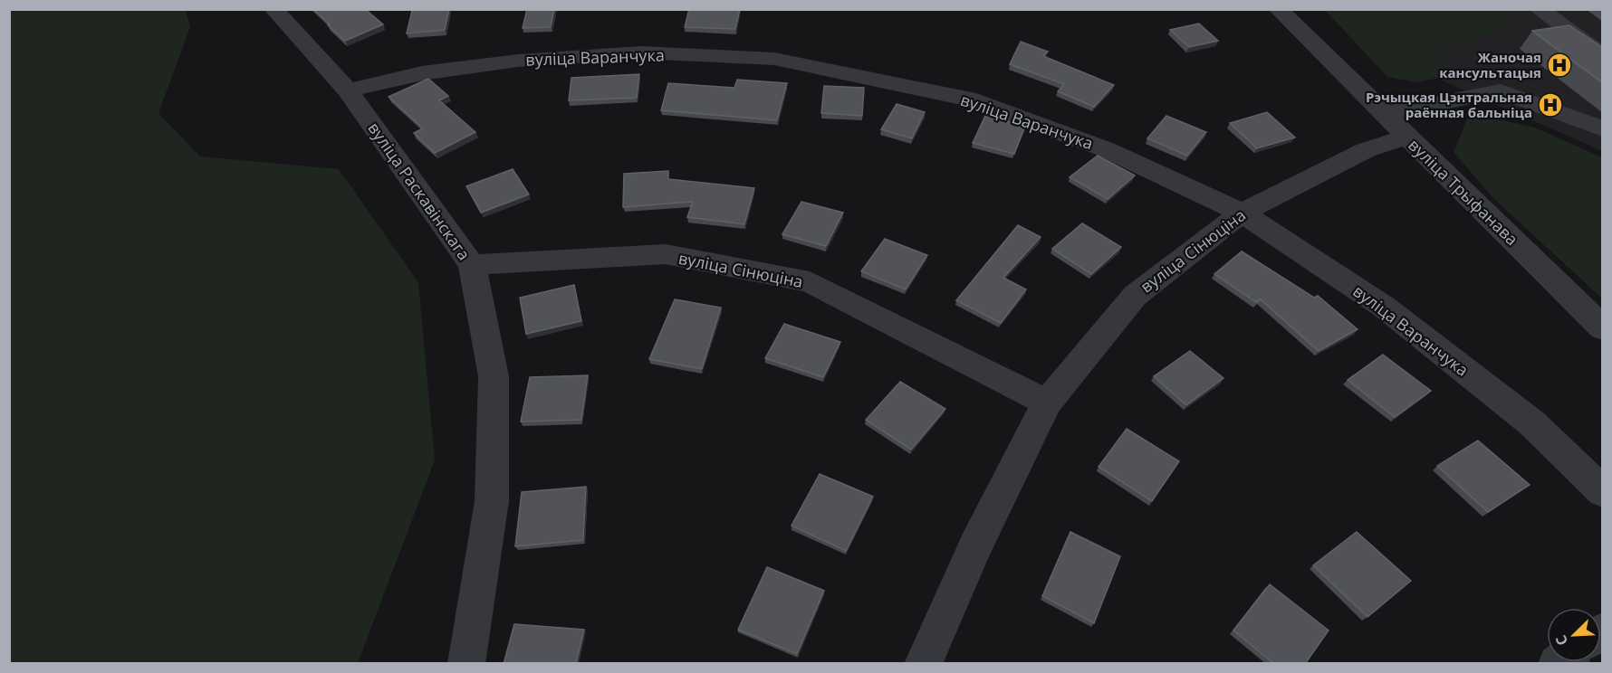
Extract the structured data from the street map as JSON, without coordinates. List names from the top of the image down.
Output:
{
  "streets": {
    "street": [
      "вуліца Варанчука",
      "вуліца Раскавінскага",
      "вуліца Трыфанава",
      "вуліца Сінюціна"
    ]
  },
  "crossings": [
    ["вуліца Варанчука", "вуліца Раскавінскага"],
    ["вуліца Варанчука", "вуліца Сінюціна"],
    ["вуліца Раскавінскага", "вуліца Сінюціна"],
    ["вуліца Трыфанава", "вуліца Сінюціна"]
  ],
  "places": {
    "hospital": ["Жаночая кансультацыя", "Рэчыцкая Цэнтральная раённая бальніца"]
  },
  "north": "bottom left"
}
